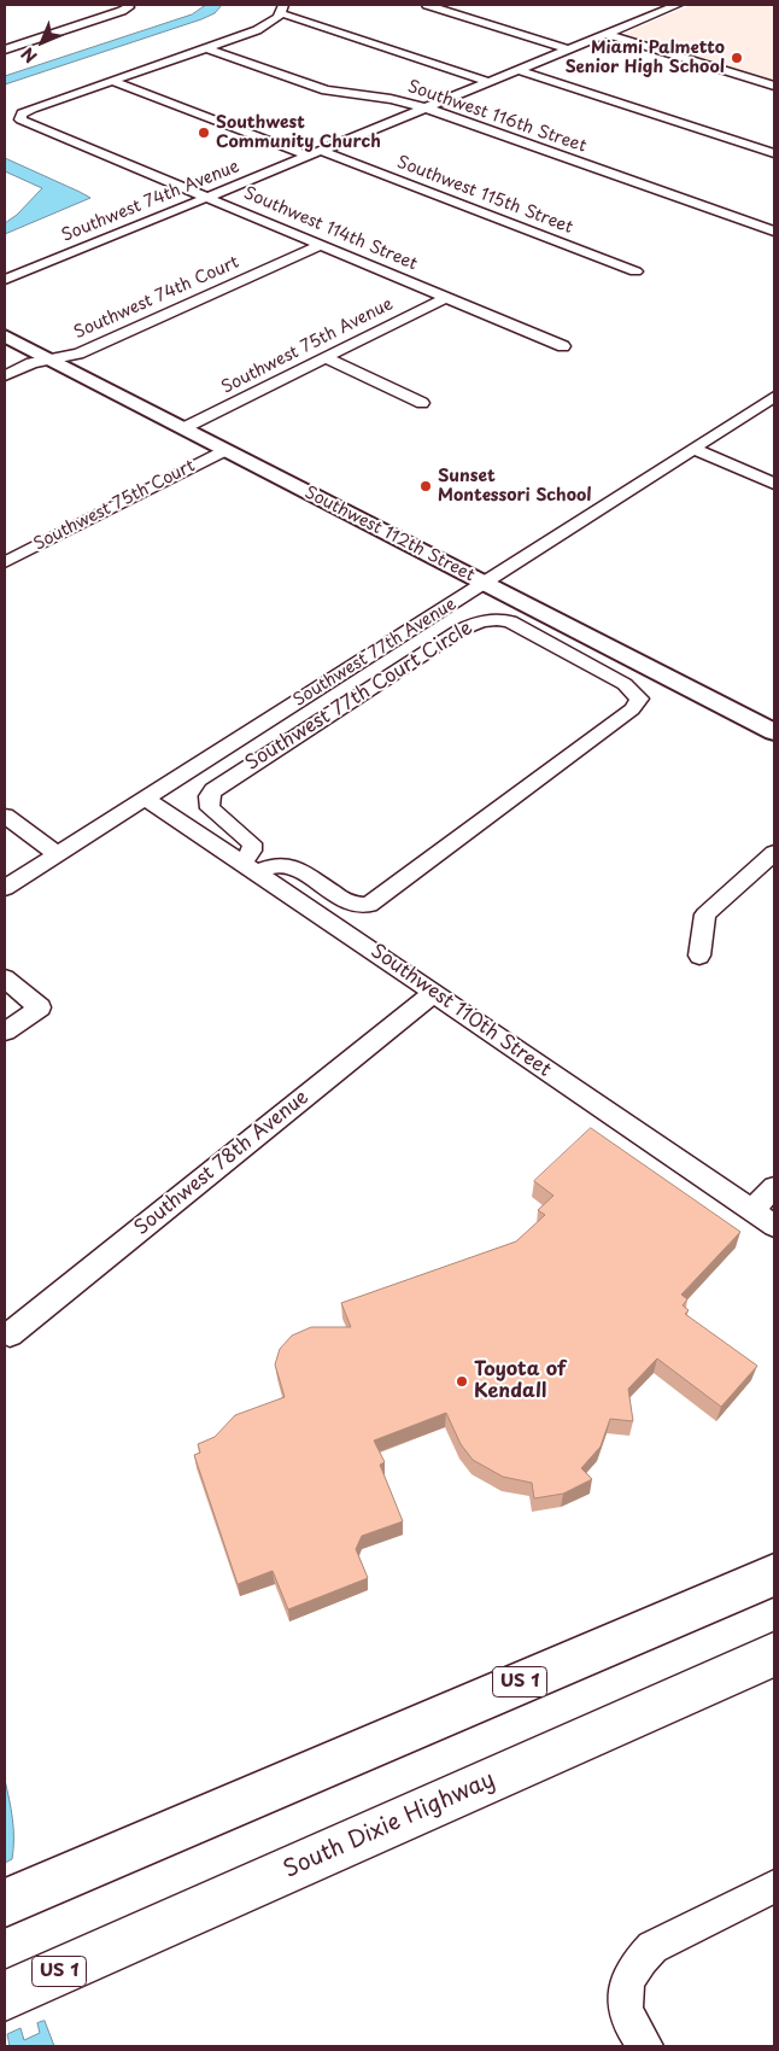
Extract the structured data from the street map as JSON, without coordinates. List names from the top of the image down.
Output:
{
  "streets": {
    "highway": ["US 1", "South Dixie Highway"],
    "main road": ["Southwest 112th Street"],
    "street": [
      "Southwest 116th Street",
      "Southwest 115th Street",
      "Southwest 74th Avenue",
      "Southwest 114th Street",
      "Southwest 74th Court",
      "Southwest 75th Avenue",
      "Southwest 75th Court",
      "Southwest 77th Avenue",
      "Southwest 77th Court Circle",
      "Southwest 110th Street",
      "Southwest 78th Avenue"
    ]
  },
  "crossings": [
    ["Southwest 116th Street", "Southwest 74th Avenue"],
    ["Southwest 115th Street", "Southwest 74th Avenue"],
    ["Southwest 74th Avenue", "Southwest 114th Street"],
    ["Southwest 114th Street", "Southwest 74th Court"],
    ["Southwest 114th Street", "Southwest 75th Avenue"],
    ["Southwest 74th Court", "Southwest 112th Street"],
    ["Southwest 75th Avenue", "Southwest 112th Street"],
    ["Southwest 75th Court", "Southwest 112th Street"],
    ["Southwest 112th Street", "Southwest 77th Avenue"],
    ["Southwest 77th Avenue", "Southwest 110th Street"],
    ["Southwest 77th Court Circle", "Southwest 110th Street"],
    ["Southwest 110th Street", "Southwest 78th Avenue"]
  ],
  "places": [
    "Miami Palmetto Senior High School",
    "Southwest Community Church",
    "Sunset Montessori School",
    "Toyota of Kendall"
  ],
  "north": "bottom left"
}
